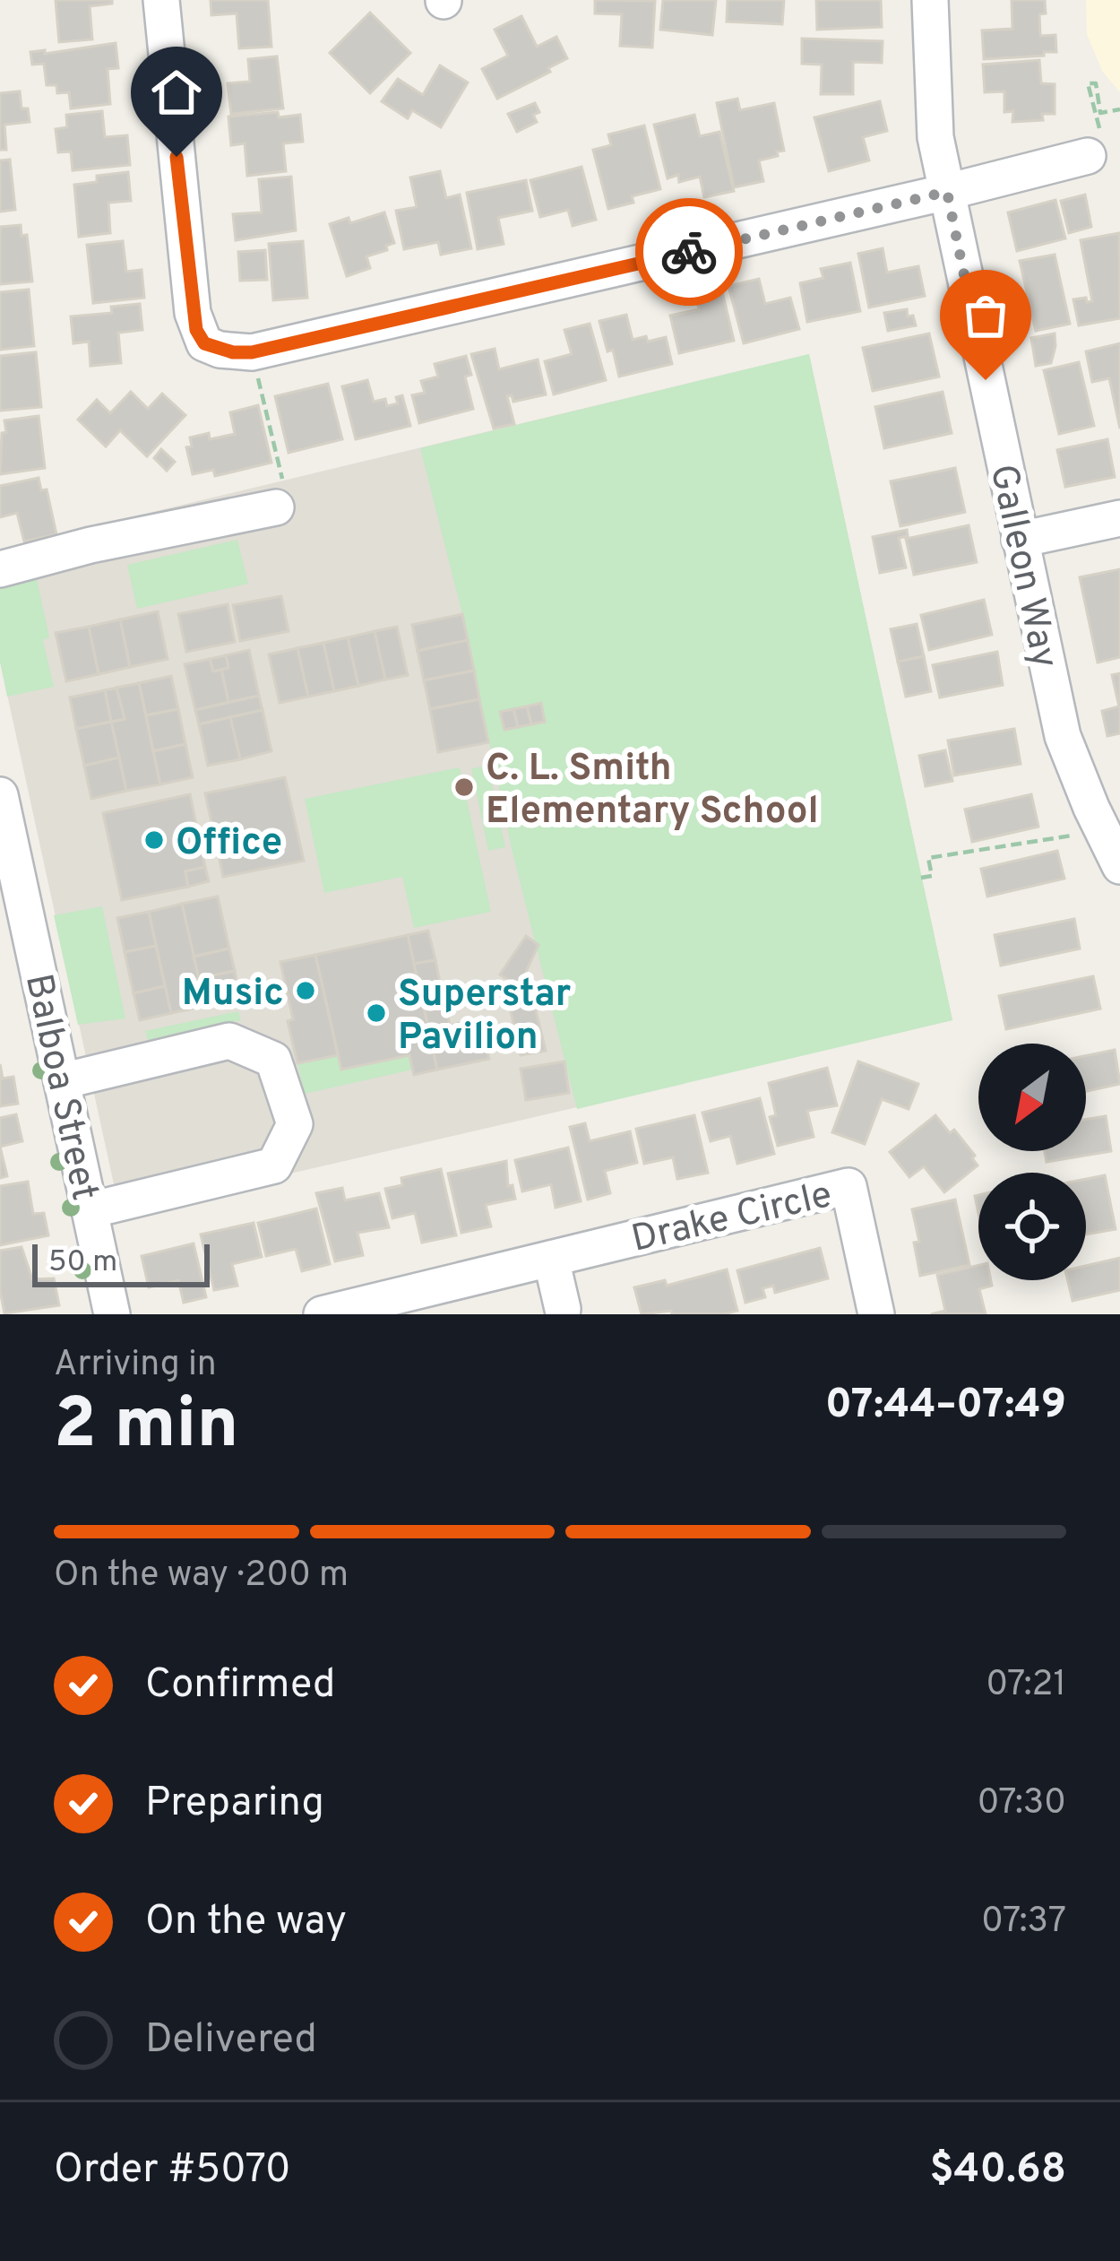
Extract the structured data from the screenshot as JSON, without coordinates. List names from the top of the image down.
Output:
{
  "streets": {
    "street": ["Galleon Way", "Balboa Street", "Drake Circle"]
  },
  "places": [
    "C. L. Smith Elementary School",
    "Office",
    "Music",
    "Superstar Pavilion"
  ],
  "scale_bar": "50 m",
  "north": "bottom left",
  "page": {
    "scale": "50 m",
    "heading": ["2 min", "Arriving in", "07:44–07:49"],
    "panel": ["Order #5070", "$40.68"],
    "bar": "On the way · 200 m",
    "list": [
      ["Confirmed", "07:21"],
      ["Preparing", "07:30"],
      ["On the way", "07:37"],
      "Delivered"
    ]
  }
}
